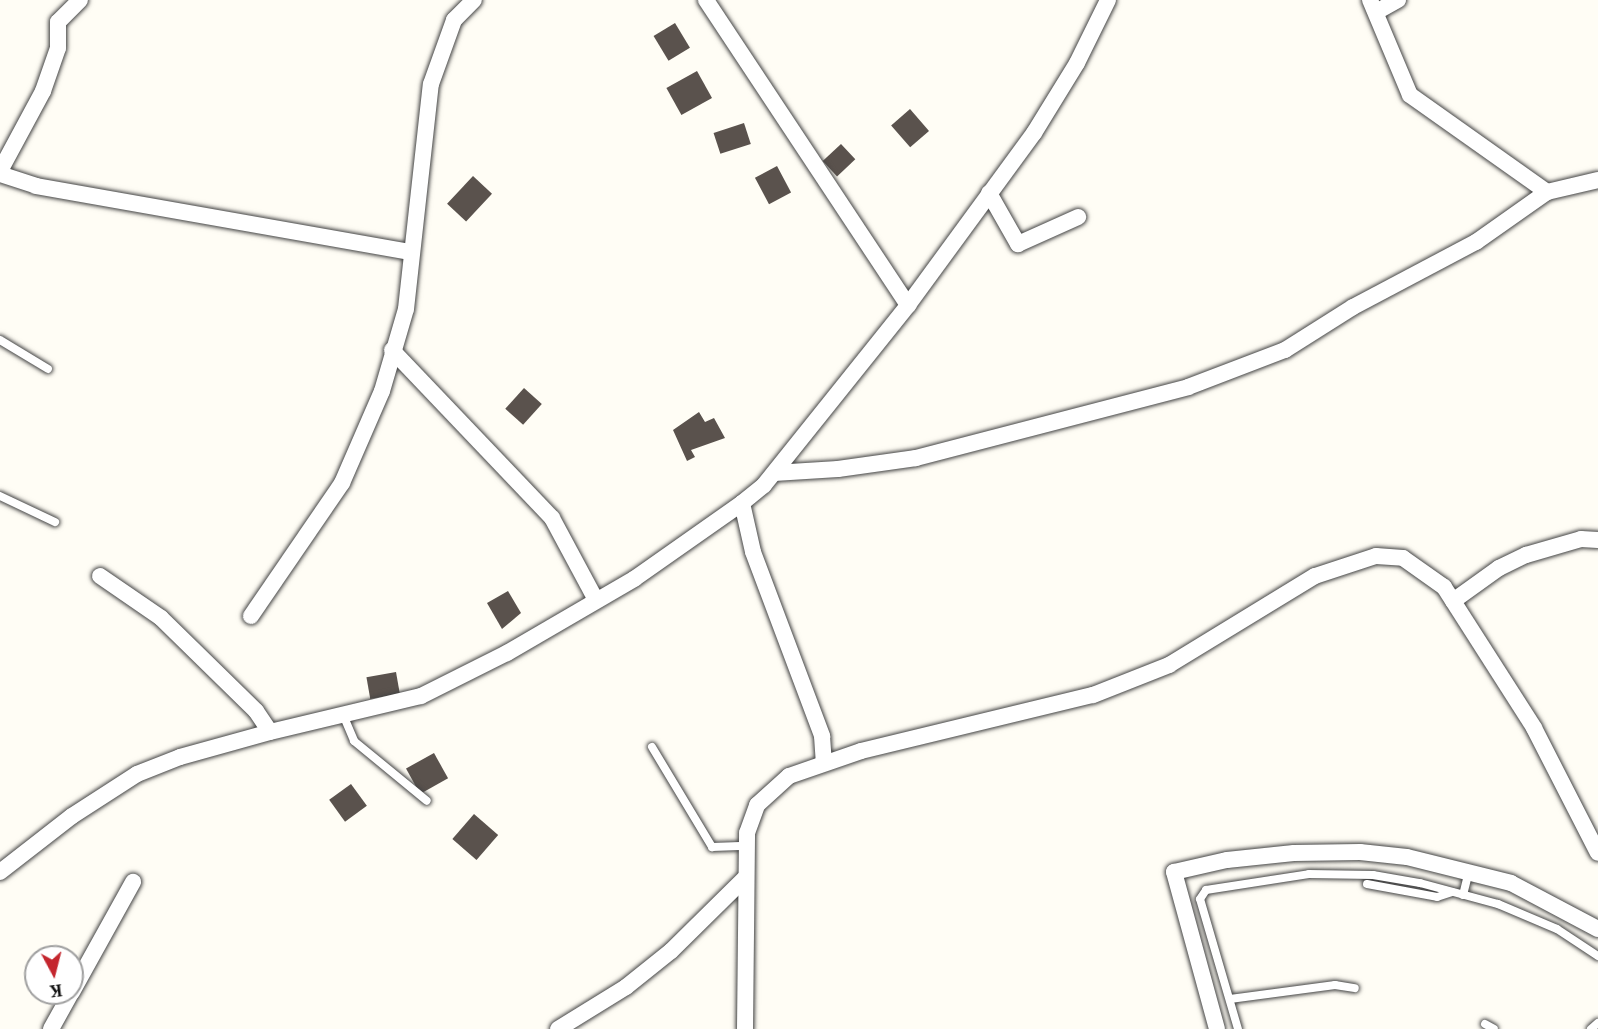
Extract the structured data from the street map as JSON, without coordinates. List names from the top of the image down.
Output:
{
  "north": "bottom"
}
